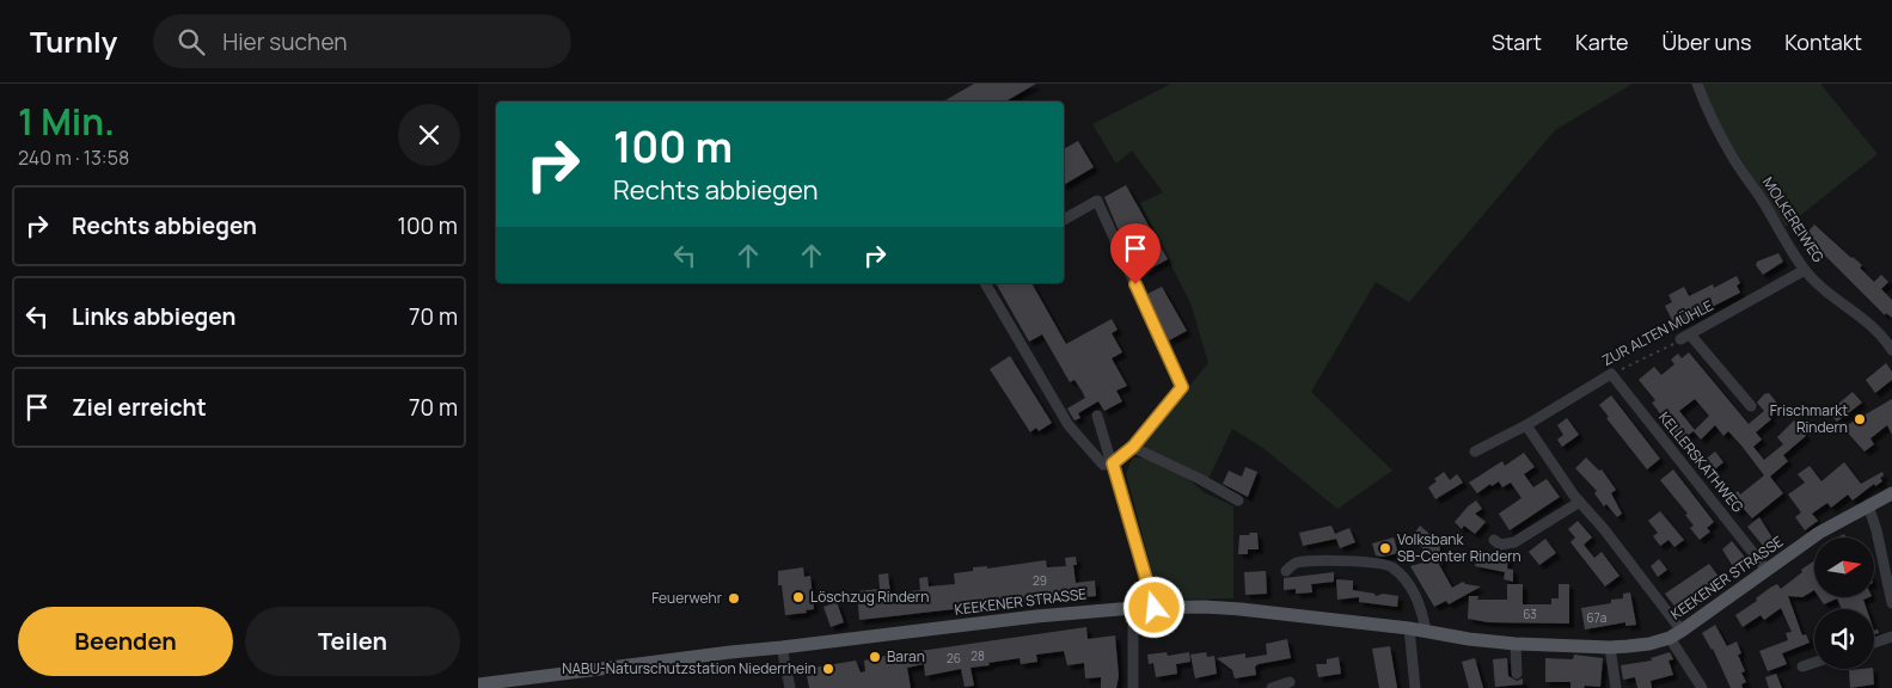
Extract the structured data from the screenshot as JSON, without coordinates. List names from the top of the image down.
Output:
{
  "streets": {
    "main road": ["KEEKENER STRASSE"],
    "street": ["MOLKEREIWEG", "ZUR ALTEN MÜHLE", "KELLERSKATHWEG"]
  },
  "crossings": [
    ["MOLKEREIWEG", "ZUR ALTEN MÜHLE"],
    ["ZUR ALTEN MÜHLE", "KELLERSKATHWEG"],
    ["KELLERSKATHWEG", "KEEKENER STRASSE"]
  ],
  "places": [
    "Frischmarkt Rindern",
    "Volksbank SB-Center Rindern",
    "Löschzug Rindern",
    "Feuerwehr",
    "Baran",
    "NABU-Naturschutzstation Niederrhein"
  ],
  "house_numbers": [
    "29",
    "63",
    "67a",
    "28",
    "26"
  ],
  "north": "right",
  "page": {
    "header": "Turnly",
    "search": "Hier suchen",
    "nav": [
      "Start",
      "Karte",
      "Über uns",
      "Kontakt"
    ],
    "heading": ["1 Min.", "240 m · 13:58"],
    "turn": ["100 m", "Rechts abbiegen"],
    "list": [
      {
        "name": "Rechts abbiegen",
        "value": "100 m"
      },
      {
        "name": "Links abbiegen",
        "value": "70 m"
      },
      {
        "name": "Ziel erreicht",
        "value": "70 m"
      }
    ],
    "buttons": ["Beenden", "Teilen"]
  }
}
